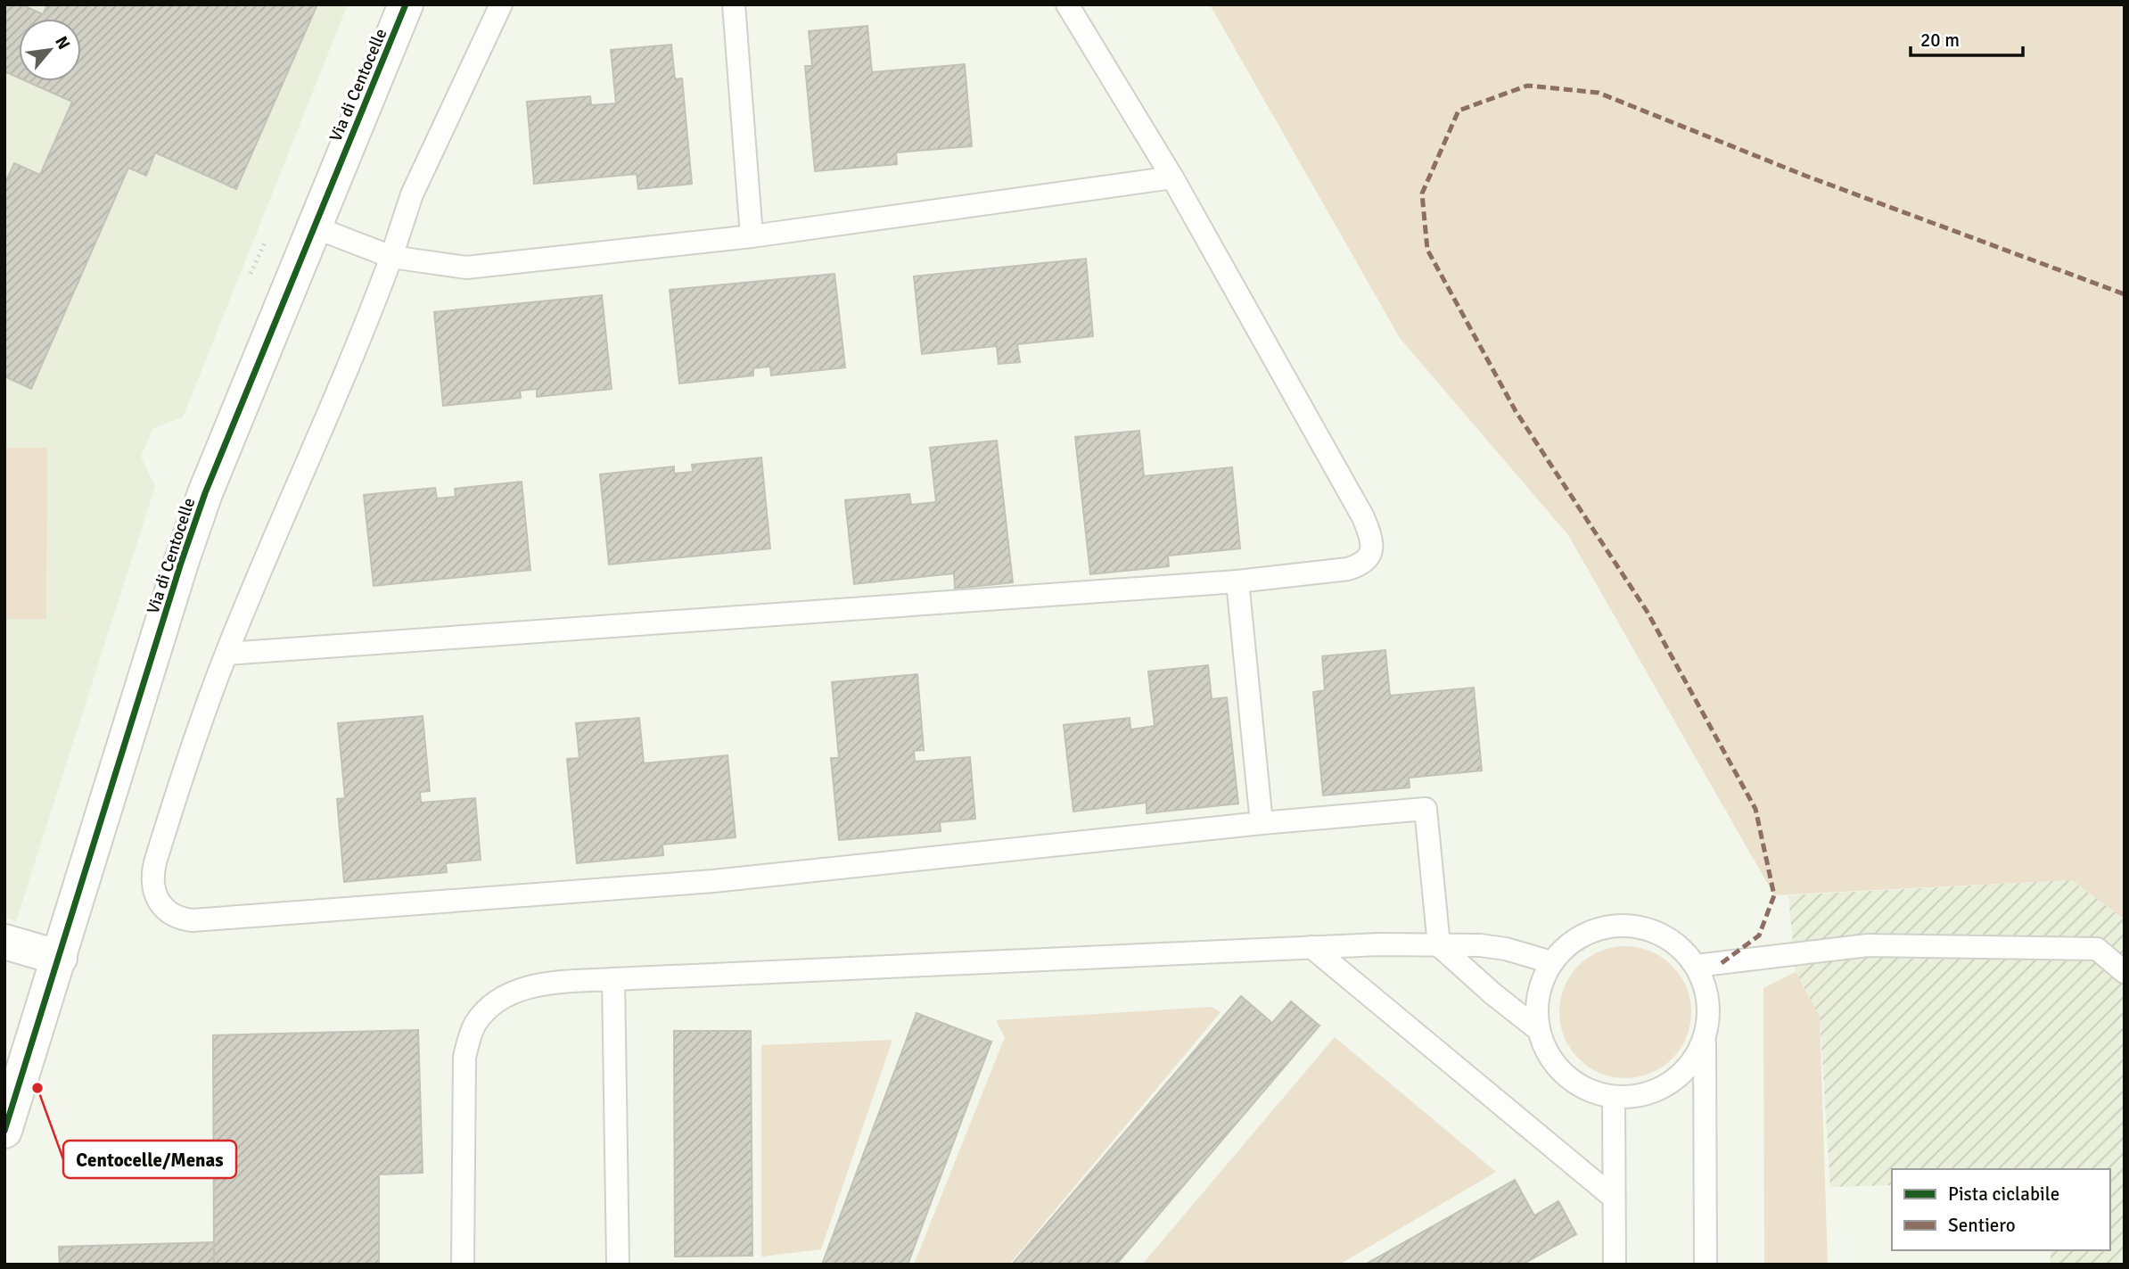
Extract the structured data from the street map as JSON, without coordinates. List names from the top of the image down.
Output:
{
  "streets": {
    "street": ["Via di Centocelle"]
  },
  "places": ["Centocelle/Menas"],
  "legend": ["Pista ciclabile", "Sentiero"],
  "scale_bar": "20 m",
  "north": "top right"
}
